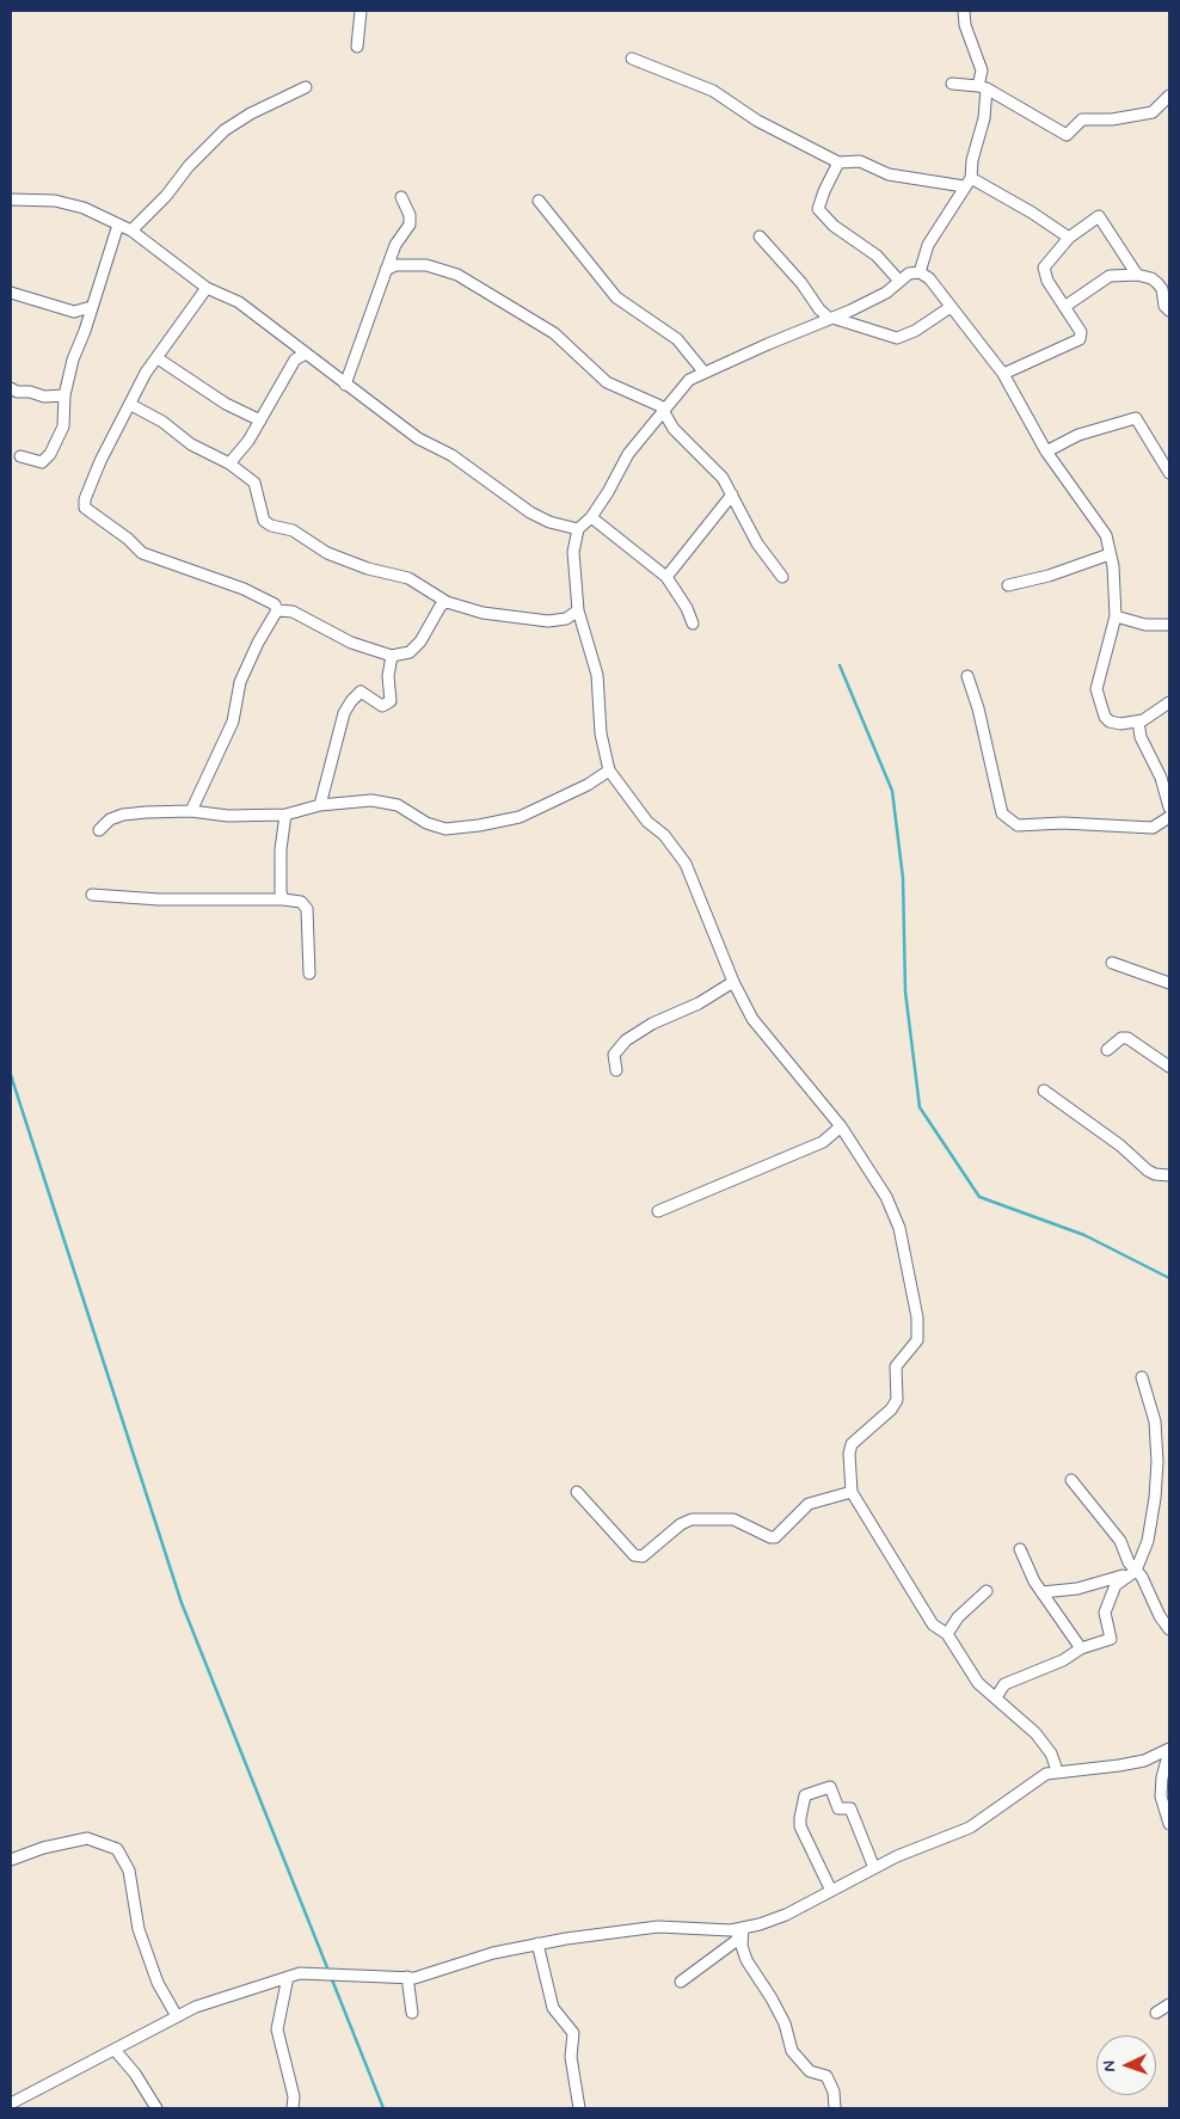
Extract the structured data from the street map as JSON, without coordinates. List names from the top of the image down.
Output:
{
  "north": "left"
}
